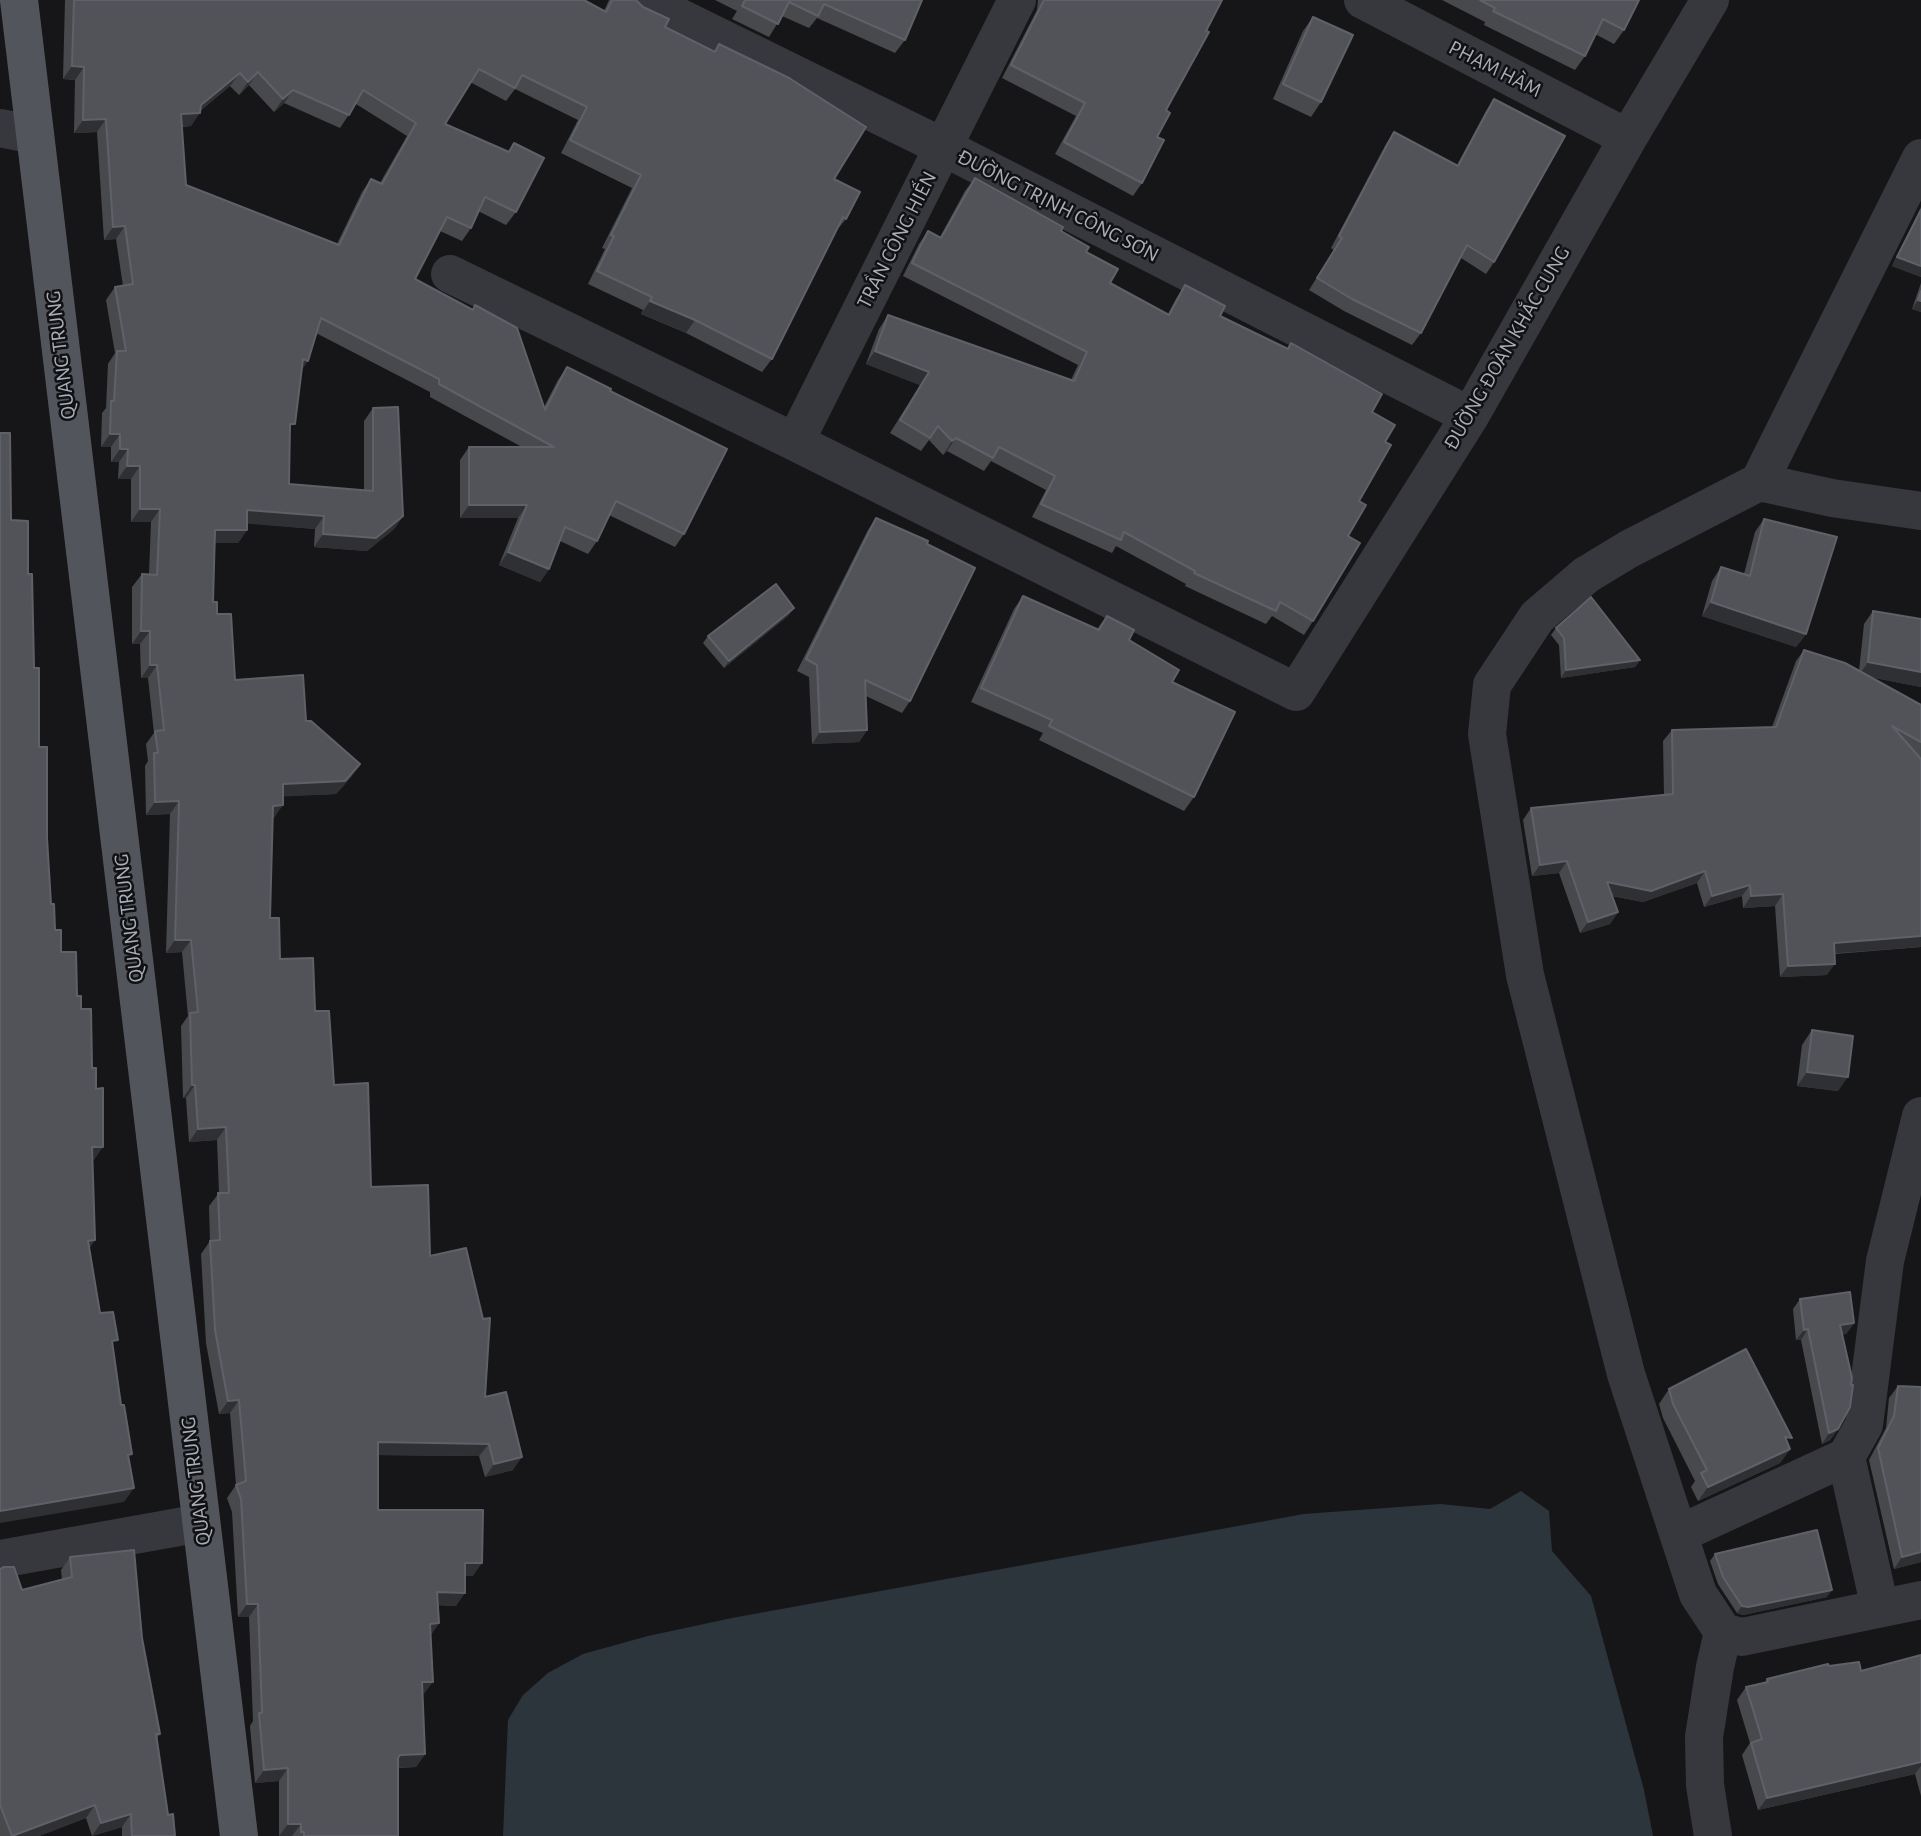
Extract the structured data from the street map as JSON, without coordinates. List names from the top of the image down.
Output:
{
  "streets": {
    "main road": ["QUANG TRUNG"],
    "street": [
      "PHẠM HÀM",
      "ĐƯỜNG TRỊNH CÔNG SƠN",
      "TRẦN CÔNG HIẾN",
      "ĐƯỜNG ĐOÀN KHẮC CUNG"
    ]
  },
  "crossings": [
    ["PHẠM HÀM", "ĐƯỜNG ĐOÀN KHẮC CUNG"],
    ["ĐƯỜNG TRỊNH CÔNG SƠN", "TRẦN CÔNG HIẾN"],
    ["ĐƯỜNG TRỊNH CÔNG SƠN", "ĐƯỜNG ĐOÀN KHẮC CUNG"],
    ["TRẦN CÔNG HIẾN", "ĐƯỜNG ĐOÀN KHẮC CUNG"]
  ]
}
